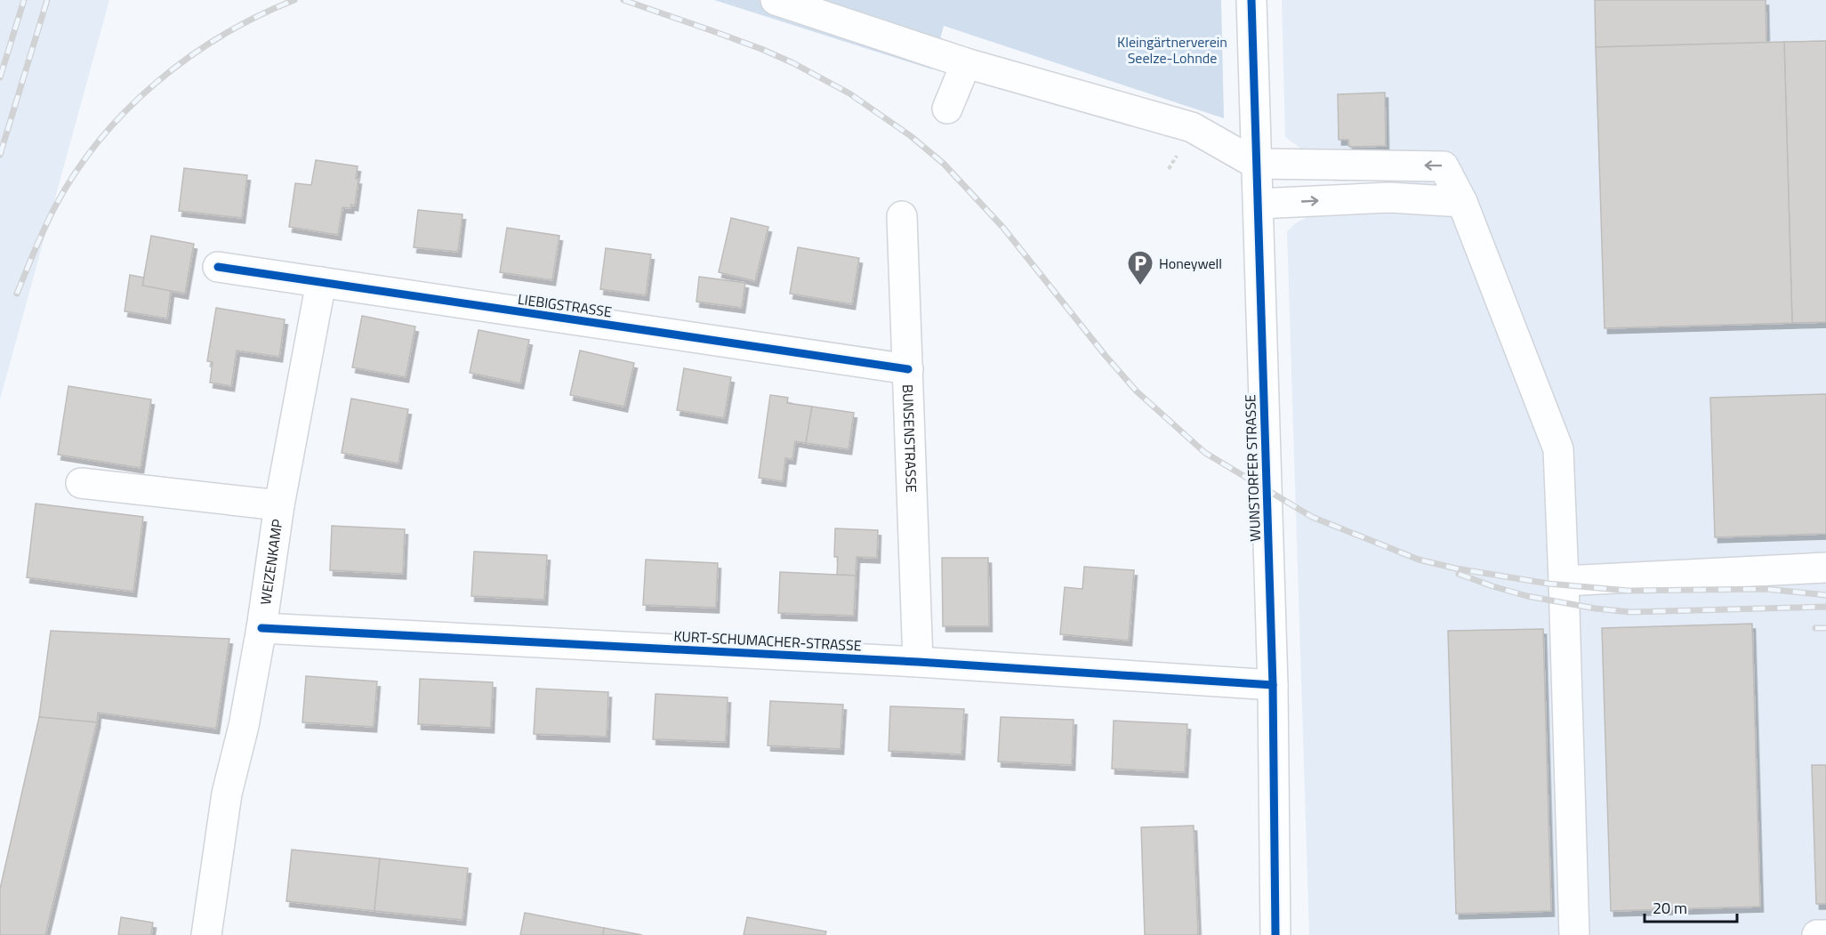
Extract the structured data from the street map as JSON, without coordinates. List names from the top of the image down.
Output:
{
  "streets": {
    "street": [
      "LIEBIGSTRASSE",
      "BUNSENSTRASSE",
      "WUNSTORFER STRASSE",
      "WEIZENKAMP",
      "KURT-SCHUMACHER-STRASSE"
    ]
  },
  "crossings": [
    ["LIEBIGSTRASSE", "BUNSENSTRASSE"],
    ["LIEBIGSTRASSE", "WEIZENKAMP"],
    ["BUNSENSTRASSE", "KURT-SCHUMACHER-STRASSE"],
    ["WUNSTORFER STRASSE", "KURT-SCHUMACHER-STRASSE"],
    ["WEIZENKAMP", "KURT-SCHUMACHER-STRASSE"]
  ],
  "parks": ["Kleingärtnerverein Seelze-Lohnde"],
  "places": {
    "parking": ["Honeywell"]
  },
  "scale_bar": "20 m"
}
